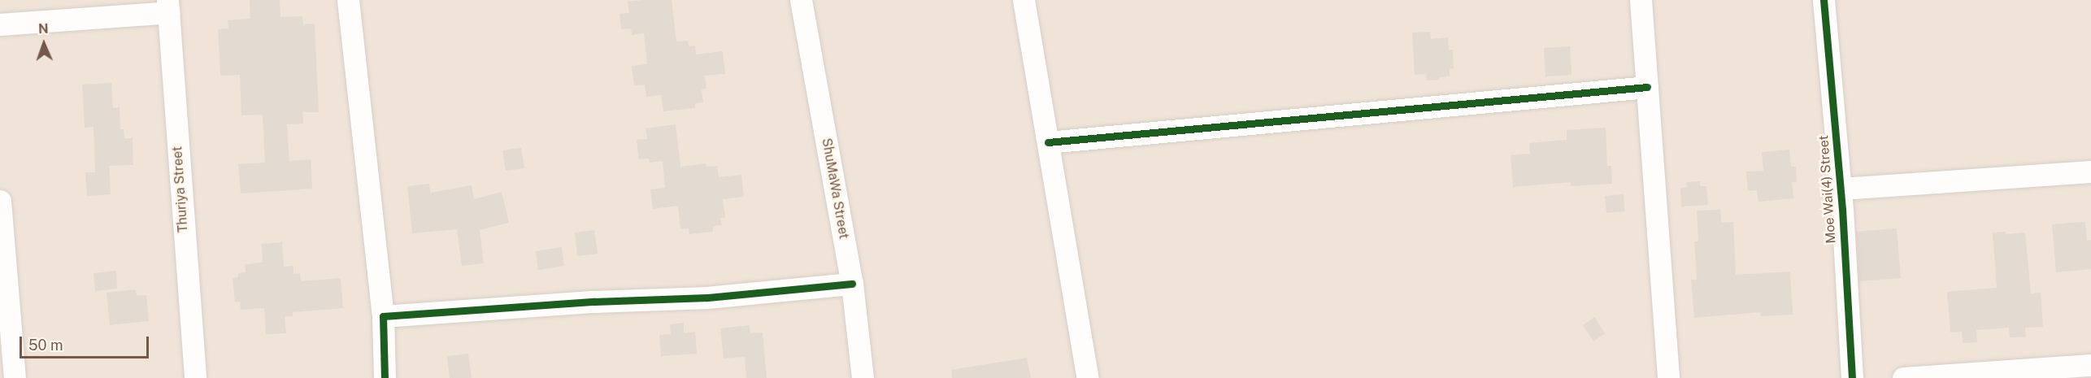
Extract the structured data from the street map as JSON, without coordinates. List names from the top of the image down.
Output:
{
  "streets": {
    "street": ["ShuMaWa Street", "Thuriya Street", "Moe Wai(4) Street"]
  },
  "scale_bar": "50 m",
  "north": "top"
}
